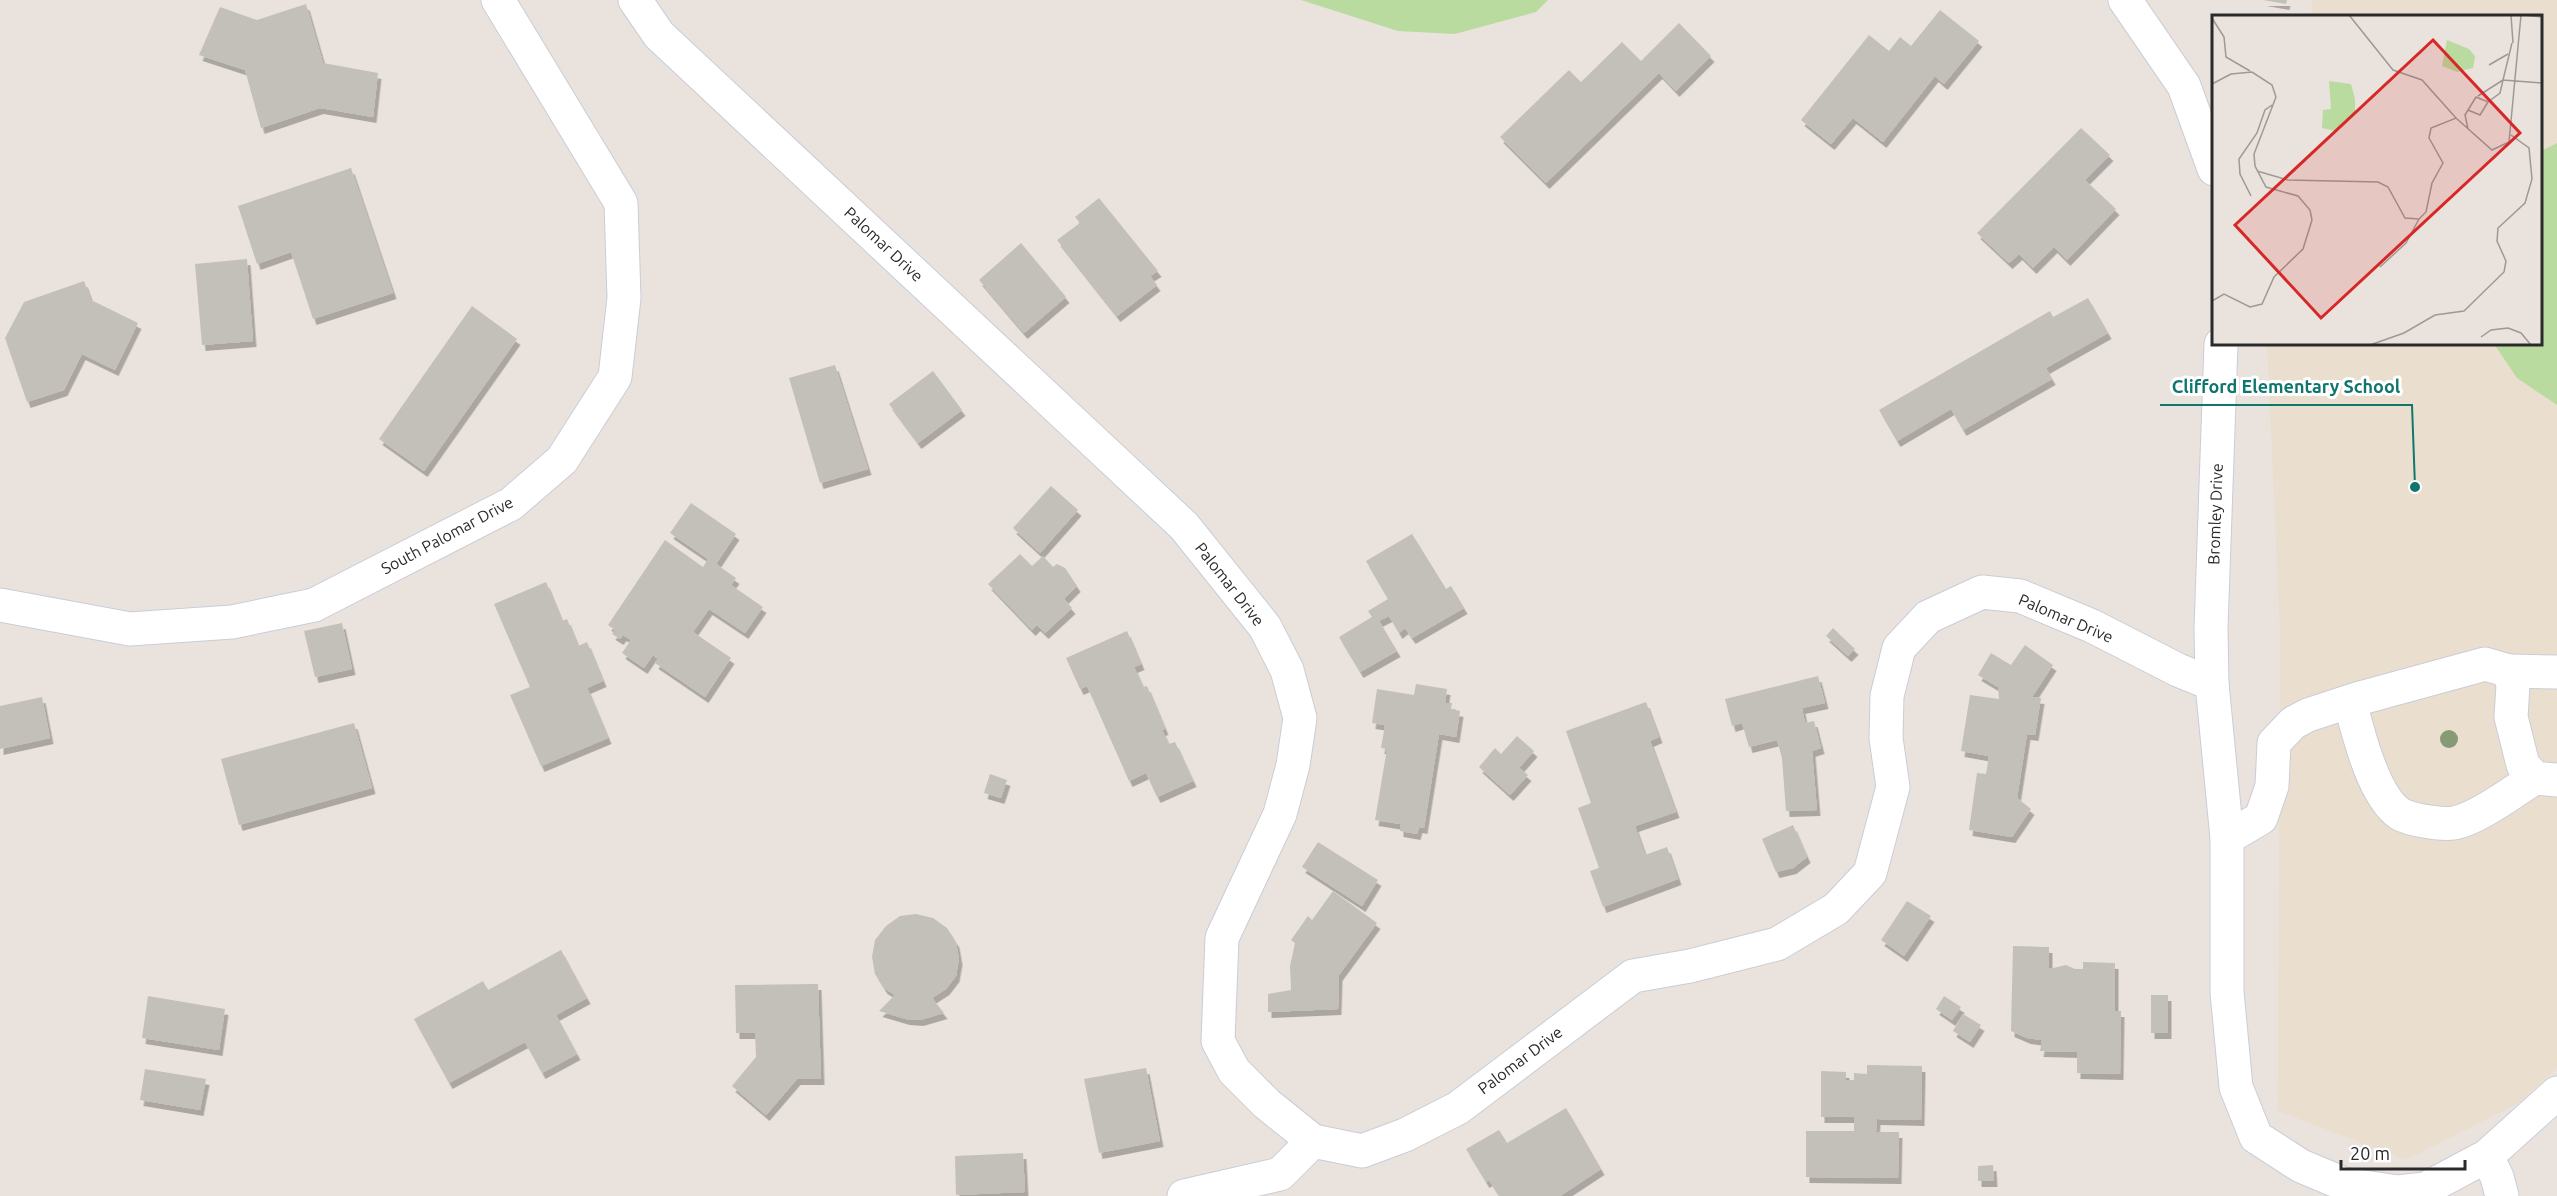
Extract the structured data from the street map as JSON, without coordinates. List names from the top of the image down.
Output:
{
  "streets": {
    "street": ["Palomar Drive", "Bromley Drive", "South Palomar Drive"]
  },
  "crossings": [
    ["Palomar Drive", "Bromley Drive"]
  ],
  "places": ["Clifford Elementary School"],
  "scale_bar": "20 m"
}
